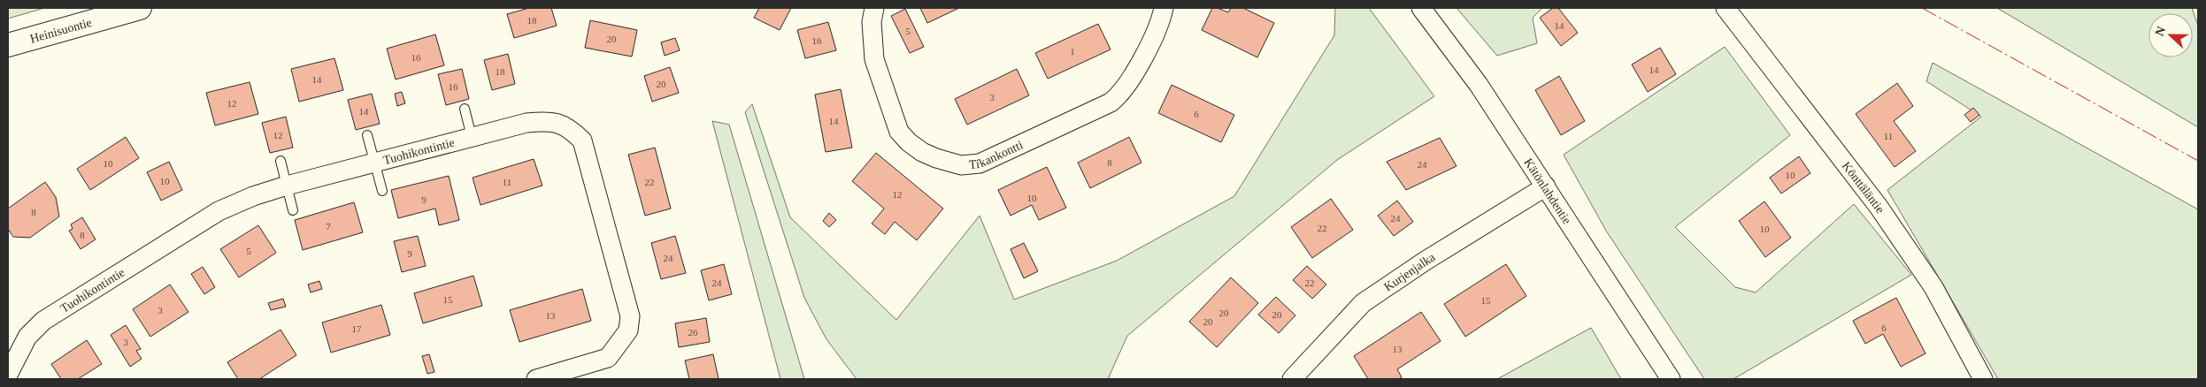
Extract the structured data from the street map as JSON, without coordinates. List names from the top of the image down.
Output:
{
  "streets": {
    "street": [
      "Heinisuontie",
      "Tuohikontintie",
      "Tikankontti",
      "Könttäläntie",
      "Kätönlahdentie",
      "Kurjenjalka"
    ]
  },
  "crossings": [
    ["Kätönlahdentie", "Kurjenjalka"]
  ],
  "house_numbers": [
    "18",
    "14",
    "5",
    "20",
    "16",
    "1",
    "16",
    "14",
    "18",
    "14",
    "20",
    "16",
    "3",
    "12",
    "14",
    "6",
    "14",
    "12",
    "11",
    "8",
    "10",
    "24",
    "10",
    "10",
    "11",
    "22",
    "12",
    "10",
    "9",
    "8",
    "24",
    "7",
    "22",
    "10",
    "8",
    "5",
    "9",
    "24",
    "24",
    "22",
    "15",
    "15",
    "3",
    "20",
    "20",
    "13",
    "20",
    "6",
    "17",
    "26",
    "3",
    "13"
  ],
  "north": "left"
}
